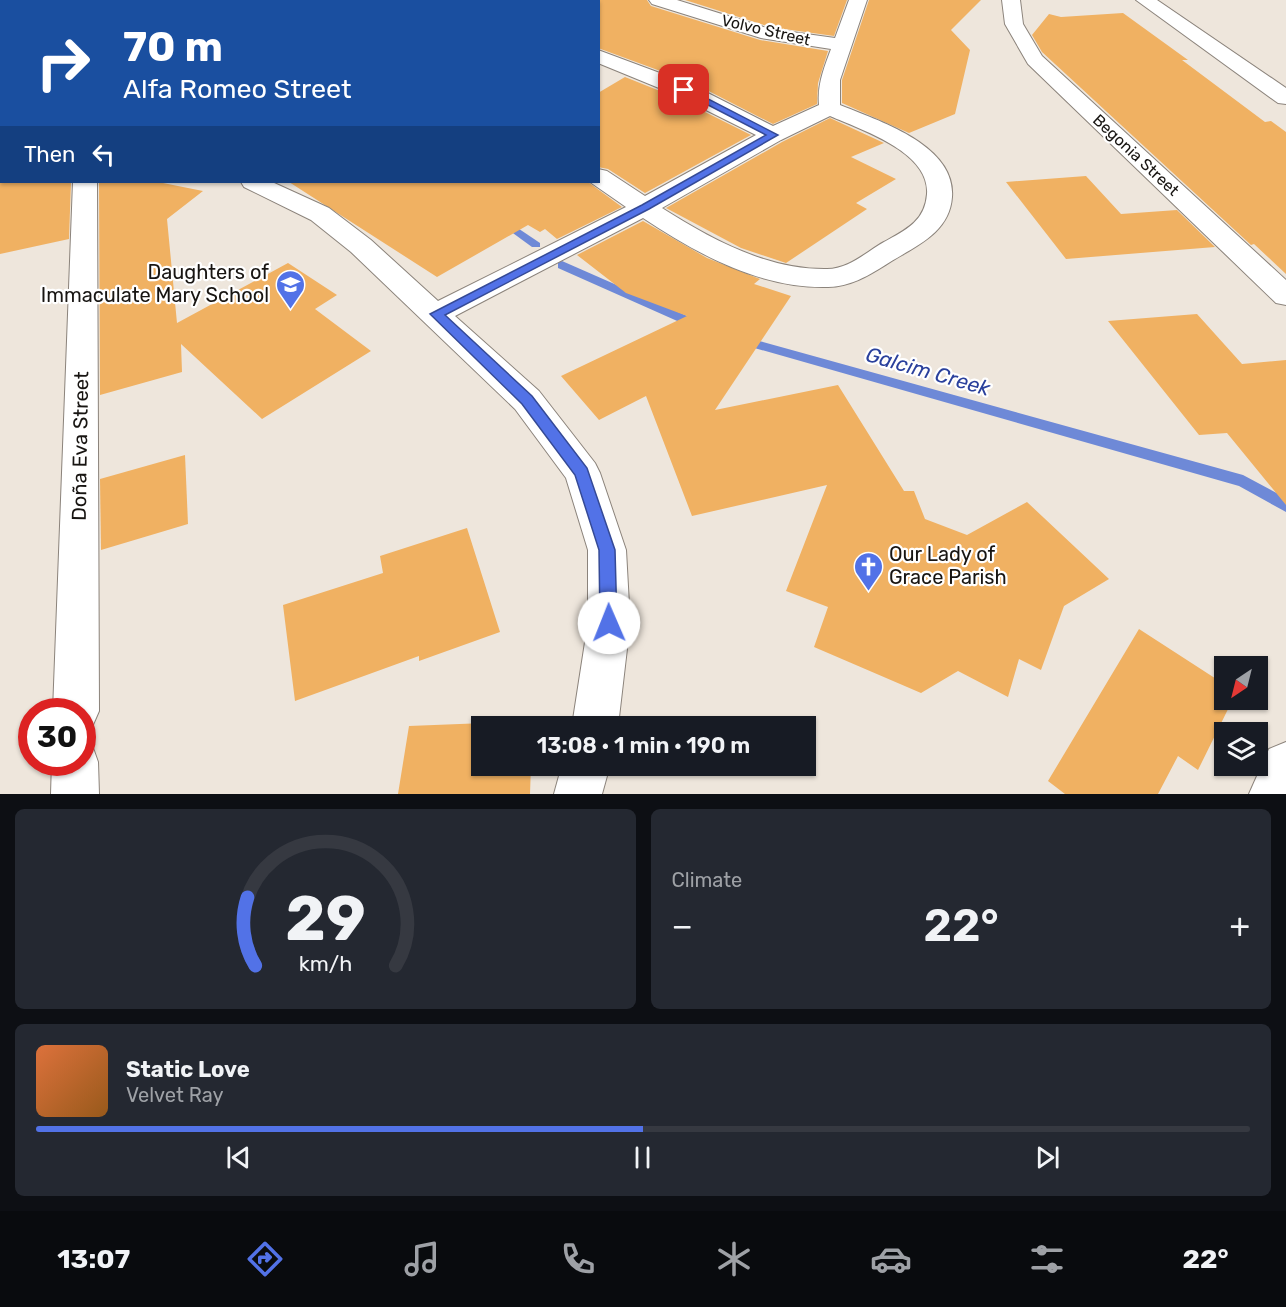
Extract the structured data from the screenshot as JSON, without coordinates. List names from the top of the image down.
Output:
{
  "streets": {
    "street": ["Volvo Street", "Begonia Street", "Doña Eva Street"]
  },
  "water": ["Galcim Creek"],
  "places": {
    "school or university": ["Daughters of Immaculate Mary School"],
    "church": ["Our Lady of Grace Parish"]
  },
  "north": "bottom left",
  "page": {
    "turn": ["70 m", "Alfa Romeo Street"],
    "then": "Then",
    "limit": "30",
    "trip": "13:08 · 1 min · 190 m",
    "tile": "Climate",
    "heat": ["−", "22°", "+"],
    "song": ["Static Love", "Velvet Ray"],
    "tabs": ["13:07", "22°"],
    "gauge": ["29", "km/h"]
  }
}
